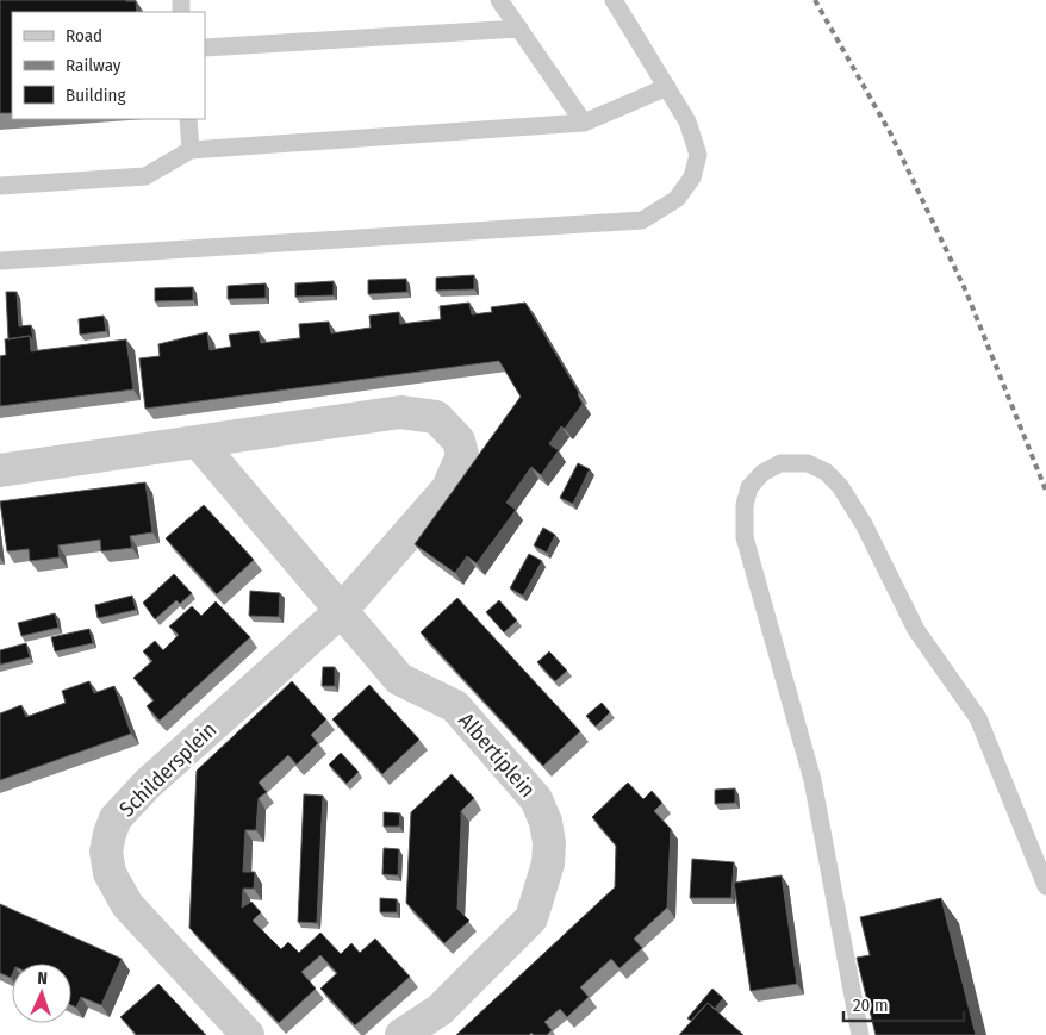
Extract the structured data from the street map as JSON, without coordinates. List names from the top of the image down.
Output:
{
  "streets": {
    "street": ["Albertiplein", "Schildersplein"]
  },
  "crossings": [
    ["Albertiplein", "Schildersplein"]
  ],
  "legend": ["Road", "Railway", "Building"],
  "scale_bar": "20 m",
  "north": "top"
}
